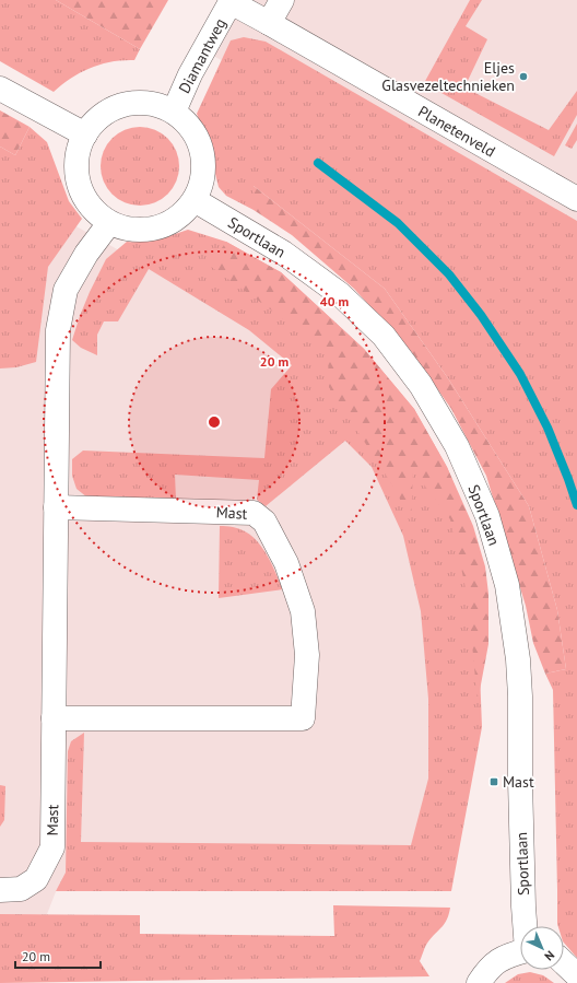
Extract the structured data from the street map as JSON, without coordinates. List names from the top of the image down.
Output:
{
  "streets": {
    "street": [
      "Diamantweg",
      "Planetenveld",
      "Sportlaan",
      "Mast"
    ]
  },
  "crossings": [
    ["Diamantweg", "Planetenveld"],
    ["Diamantweg", "Sportlaan"],
    ["Diamantweg", "Mast"],
    ["Sportlaan", "Mast"]
  ],
  "places": {
    "other": ["Eljes Glasvezeltechnieken"],
    "transit": ["Mast"]
  },
  "scale_bar": "20 m",
  "north": "bottom right",
  "rings": ["40 m", "20 m"]
}
